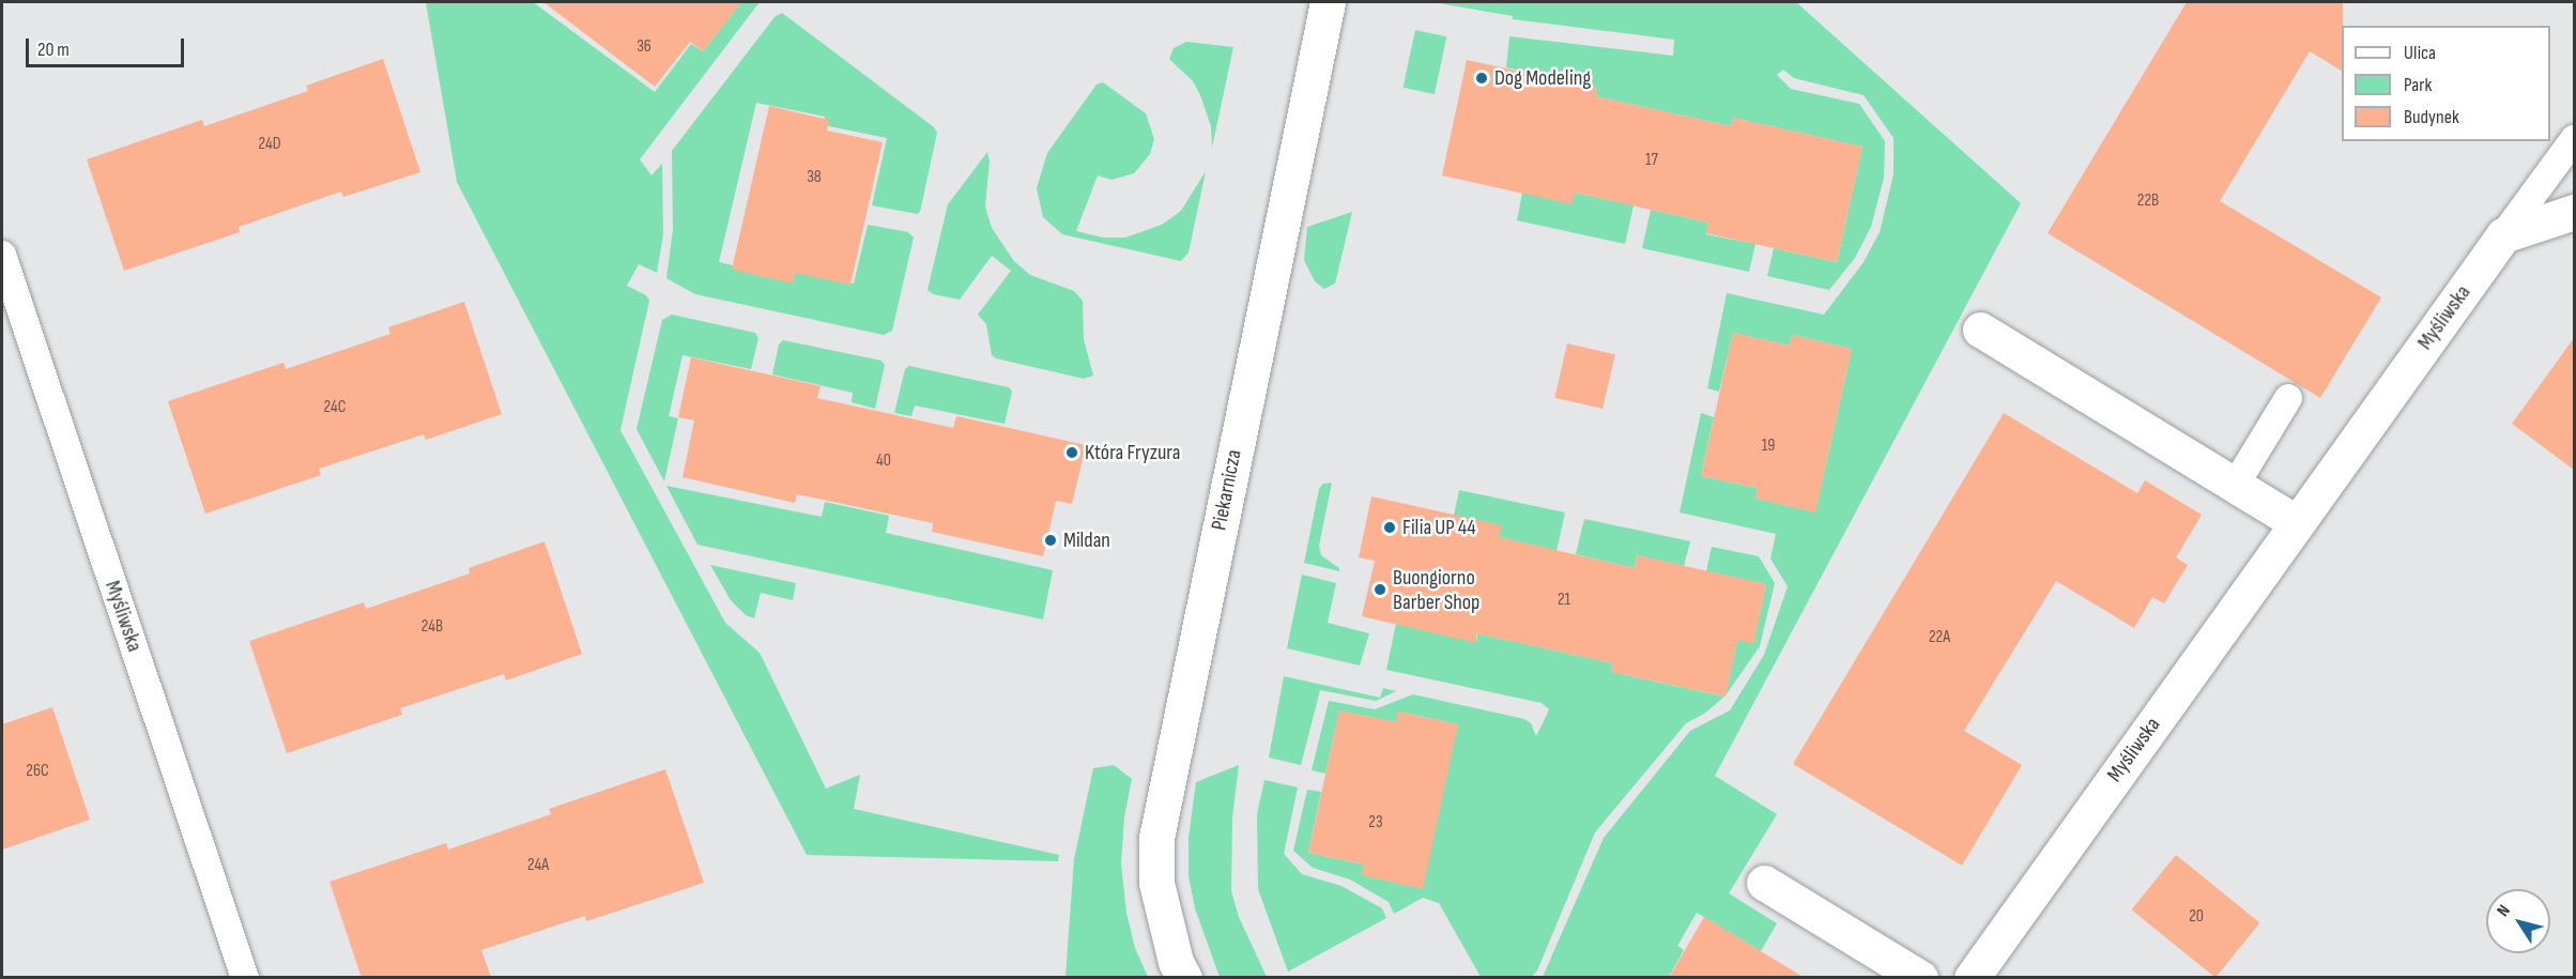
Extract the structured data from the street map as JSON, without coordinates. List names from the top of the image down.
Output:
{
  "streets": {
    "street": ["Myśliwska", "Piekarnicza"]
  },
  "places": [
    "Dog Modeling",
    "Która Fryzura",
    "Filia UP 44",
    "Mildan",
    "Buongiorno Barber Shop"
  ],
  "house_numbers": [
    "36",
    "24D",
    "17",
    "38",
    "22B",
    "24C",
    "19",
    "40",
    "21",
    "24B",
    "22A",
    "26C",
    "23",
    "24A",
    "20"
  ],
  "legend": ["Ulica", "Park", "Budynek"],
  "scale_bar": "20 m",
  "north": "top left"
}
